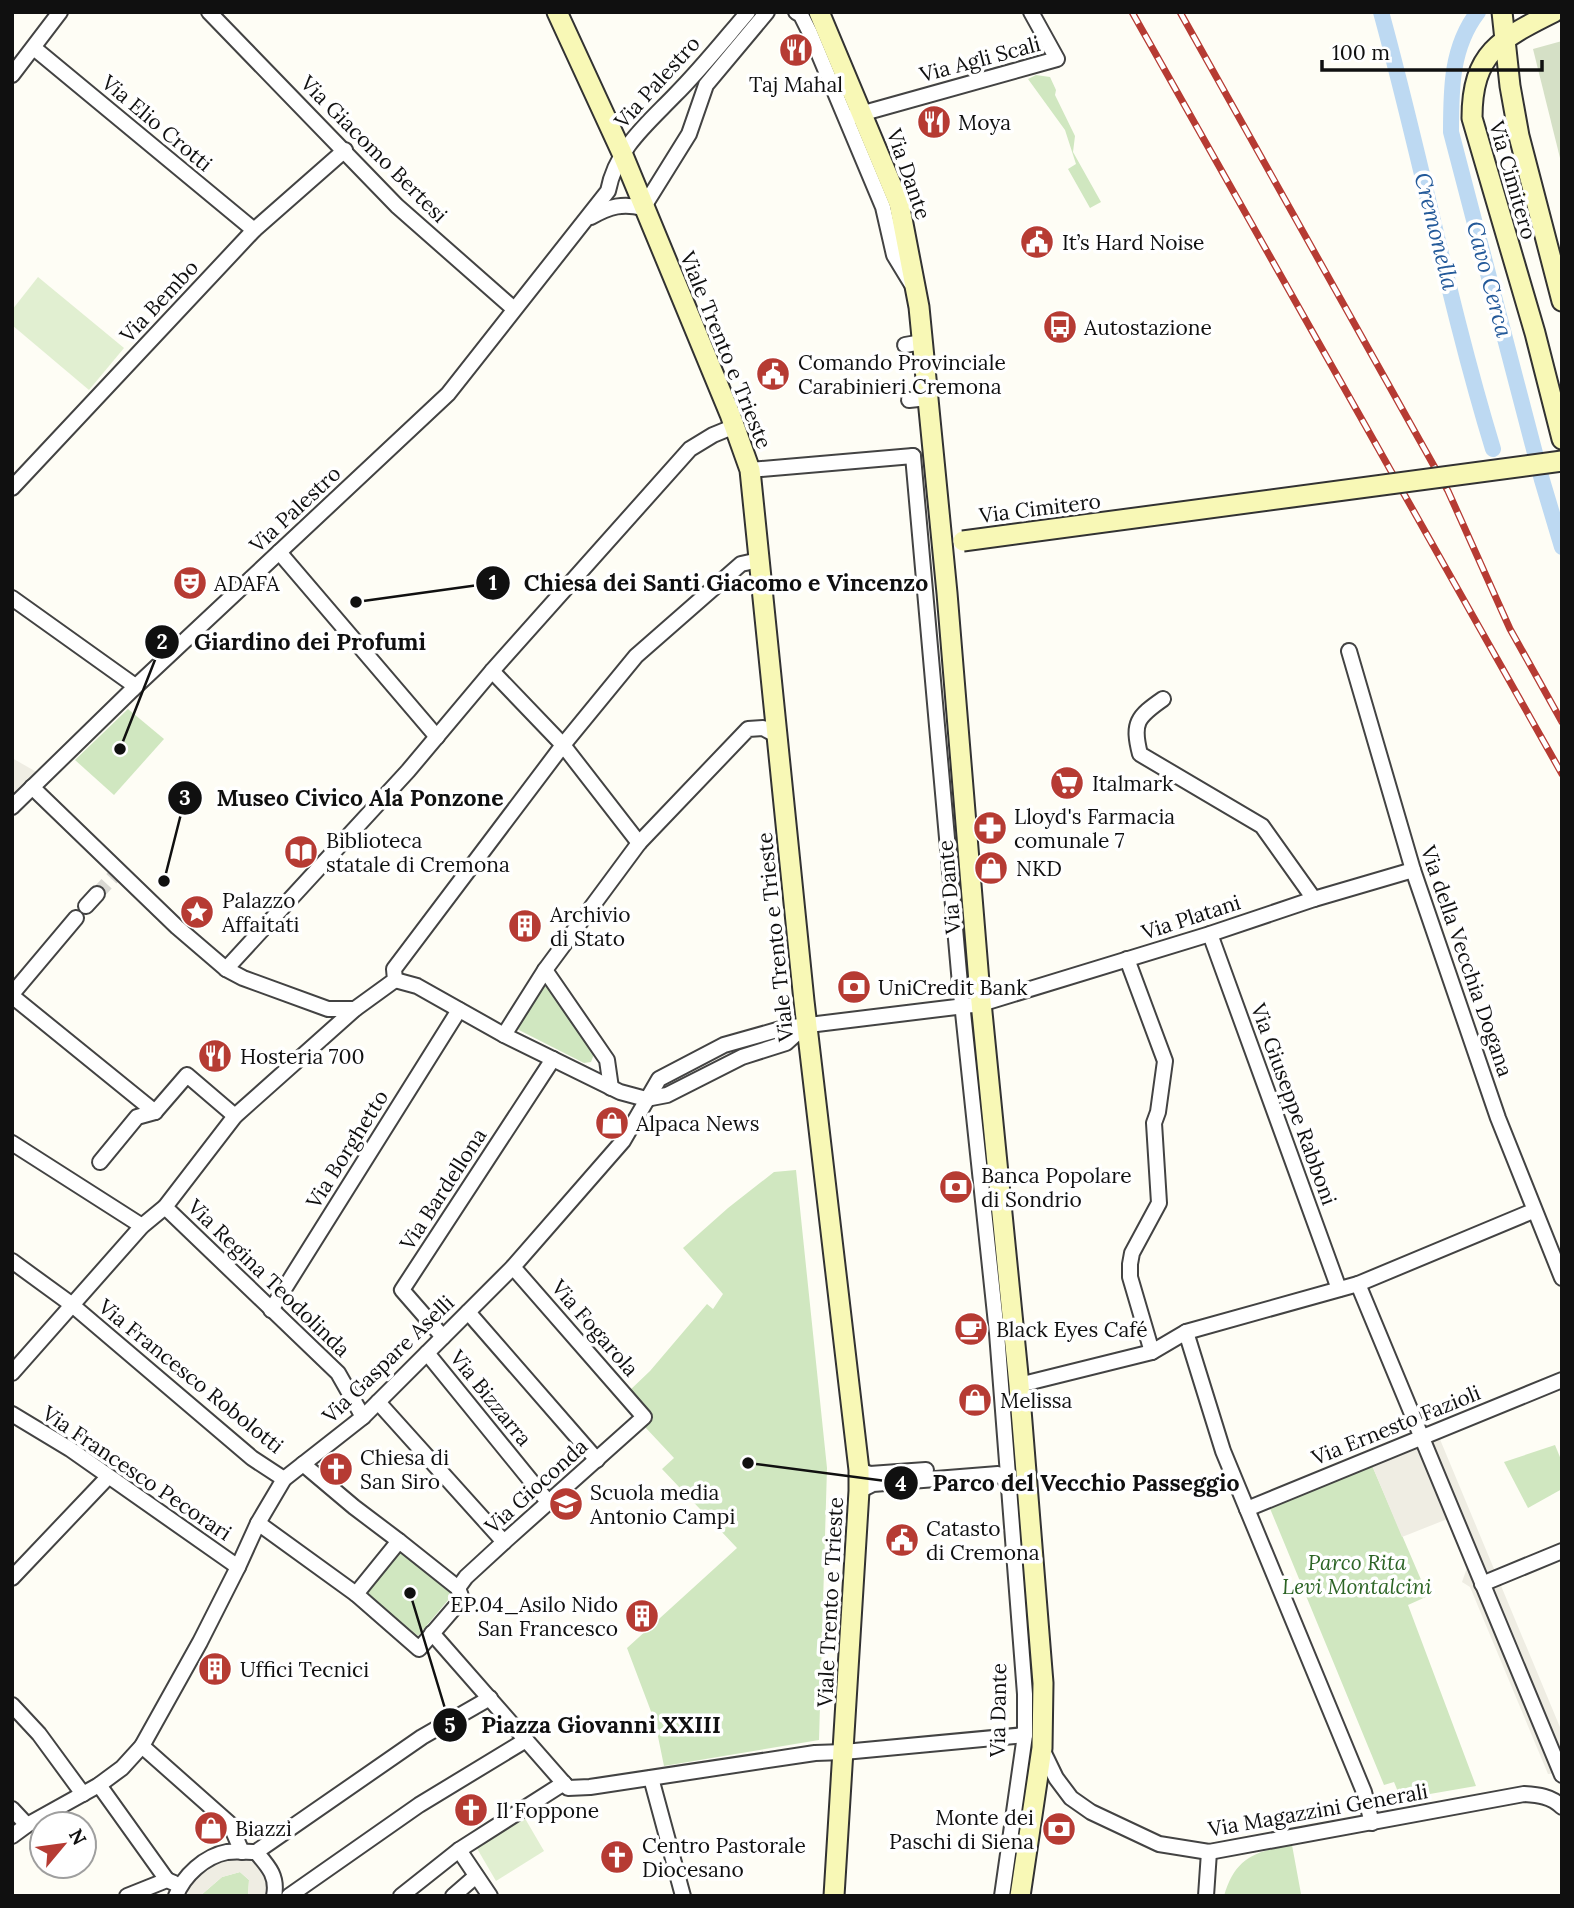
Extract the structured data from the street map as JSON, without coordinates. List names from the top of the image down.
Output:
{
  "streets": {
    "main road": ["Via Dante", "Via Cimitero", "Viale Trento e Trieste"],
    "street": [
      "Via Agli Scali",
      "Via Palestro",
      "Via Elio Crotti",
      "Via Giacomo Bertesi",
      "Via Bembo",
      "Via Platani",
      "Via della Vecchia Dogana",
      "Via Giuseppe Rabboni",
      "Via Borghetto",
      "Via Bardellona",
      "Via Regina Teodolinda",
      "Via Fogarola",
      "Via Gaspare Aselli",
      "Via Francesco Robolotti",
      "Via Bizzarra",
      "Via Ernesto Fazioli",
      "Via Francesco Pecorari",
      "Via Gioconda",
      "Via Magazzini Generali"
    ]
  },
  "crossings": [
    ["Via Agli Scali", "Via Dante"],
    ["Via Palestro", "Via Giacomo Bertesi"],
    ["Via Palestro", "Viale Trento e Trieste"],
    ["Via Elio Crotti", "Via Bembo"],
    ["Via Giacomo Bertesi", "Via Bembo"],
    ["Via Dante", "Via Cimitero"],
    ["Via Dante", "Via Platani"],
    ["Via Dante", "Via Magazzini Generali"],
    ["Viale Trento e Trieste", "Via Platani"],
    ["Viale Trento e Trieste", "Via Gaspare Aselli"],
    ["Via Platani", "Via della Vecchia Dogana"],
    ["Via Platani", "Via Giuseppe Rabboni"],
    ["Via Platani", "Via Gaspare Aselli"],
    ["Via Borghetto", "Via Regina Teodolinda"],
    ["Via Bardellona", "Via Gaspare Aselli"],
    ["Via Regina Teodolinda", "Via Gaspare Aselli"],
    ["Via Fogarola", "Via Gaspare Aselli"],
    ["Via Fogarola", "Via Gioconda"],
    ["Via Gaspare Aselli", "Via Francesco Robolotti"],
    ["Via Gaspare Aselli", "Via Bizzarra"],
    ["Via Gaspare Aselli", "Via Francesco Pecorari"],
    ["Via Bizzarra", "Via Gioconda"]
  ],
  "water": ["Cremonella", "Cavo Cerca"],
  "parks": ["Parco Rita Levi Montalcini"],
  "places": {
    "restaurant": ["Taj Mahal", "Moya", "Hosteria 700"],
    "public building": ["It’s Hard Noise", "Comando Provinciale Carabinieri Cremona", "Catasto di Cremona"],
    "bus stop": ["Autostazione"],
    "theatre": ["ADAFA"],
    "other": [
      "Chiesa dei Santi Giacomo e Vincenzo",
      "Giardino dei Profumi",
      "Museo Civico Ala Ponzone",
      "Parco del Vecchio Passeggio",
      "Piazza Giovanni XXIII"
    ],
    "supermarket": ["Italmark"],
    "pharmacy": ["Lloyd's Farmacia comunale 7"],
    "library": ["Biblioteca statale di Cremona"],
    "shop": [
      "NKD",
      "Alpaca News",
      "Melissa",
      "Biazzi"
    ],
    "place": ["Palazzo Affaitati"],
    "building": ["Archivio di Stato", "EP.04_Asilo Nido San Francesco", "Uffici Tecnici"],
    "bank": ["UniCredit Bank", "Banca Popolare di Sondrio", "Monte dei Paschi di Siena"],
    "cafe": ["Black Eyes Café"],
    "church": ["Chiesa di San Siro", "Il Foppone", "Centro Pastorale Diocesano"],
    "school or university": ["Scuola media Antonio Campi"]
  },
  "scale_bar": "100 m",
  "north": "top right"
}
